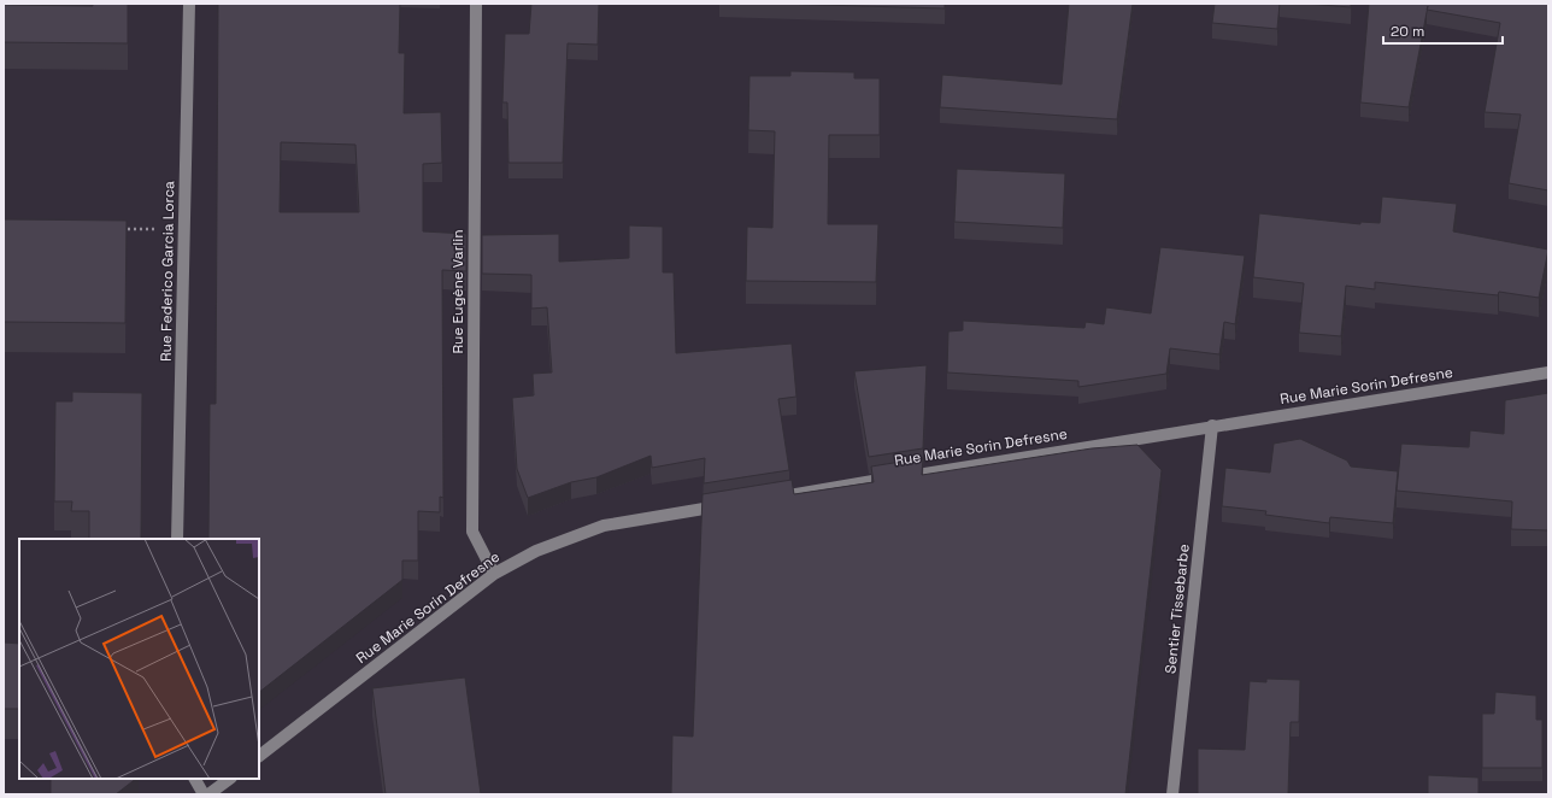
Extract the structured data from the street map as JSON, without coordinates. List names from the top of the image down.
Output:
{
  "streets": {
    "street": [
      "Rue Federico Garcia Lorca",
      "Rue Eugène Varlin",
      "Rue Marie Sorin Defresne",
      "Sentier Tissebarbe"
    ]
  },
  "crossings": [
    ["Rue Eugène Varlin", "Rue Marie Sorin Defresne"],
    ["Rue Marie Sorin Defresne", "Sentier Tissebarbe"]
  ],
  "scale_bar": "20 m"
}
